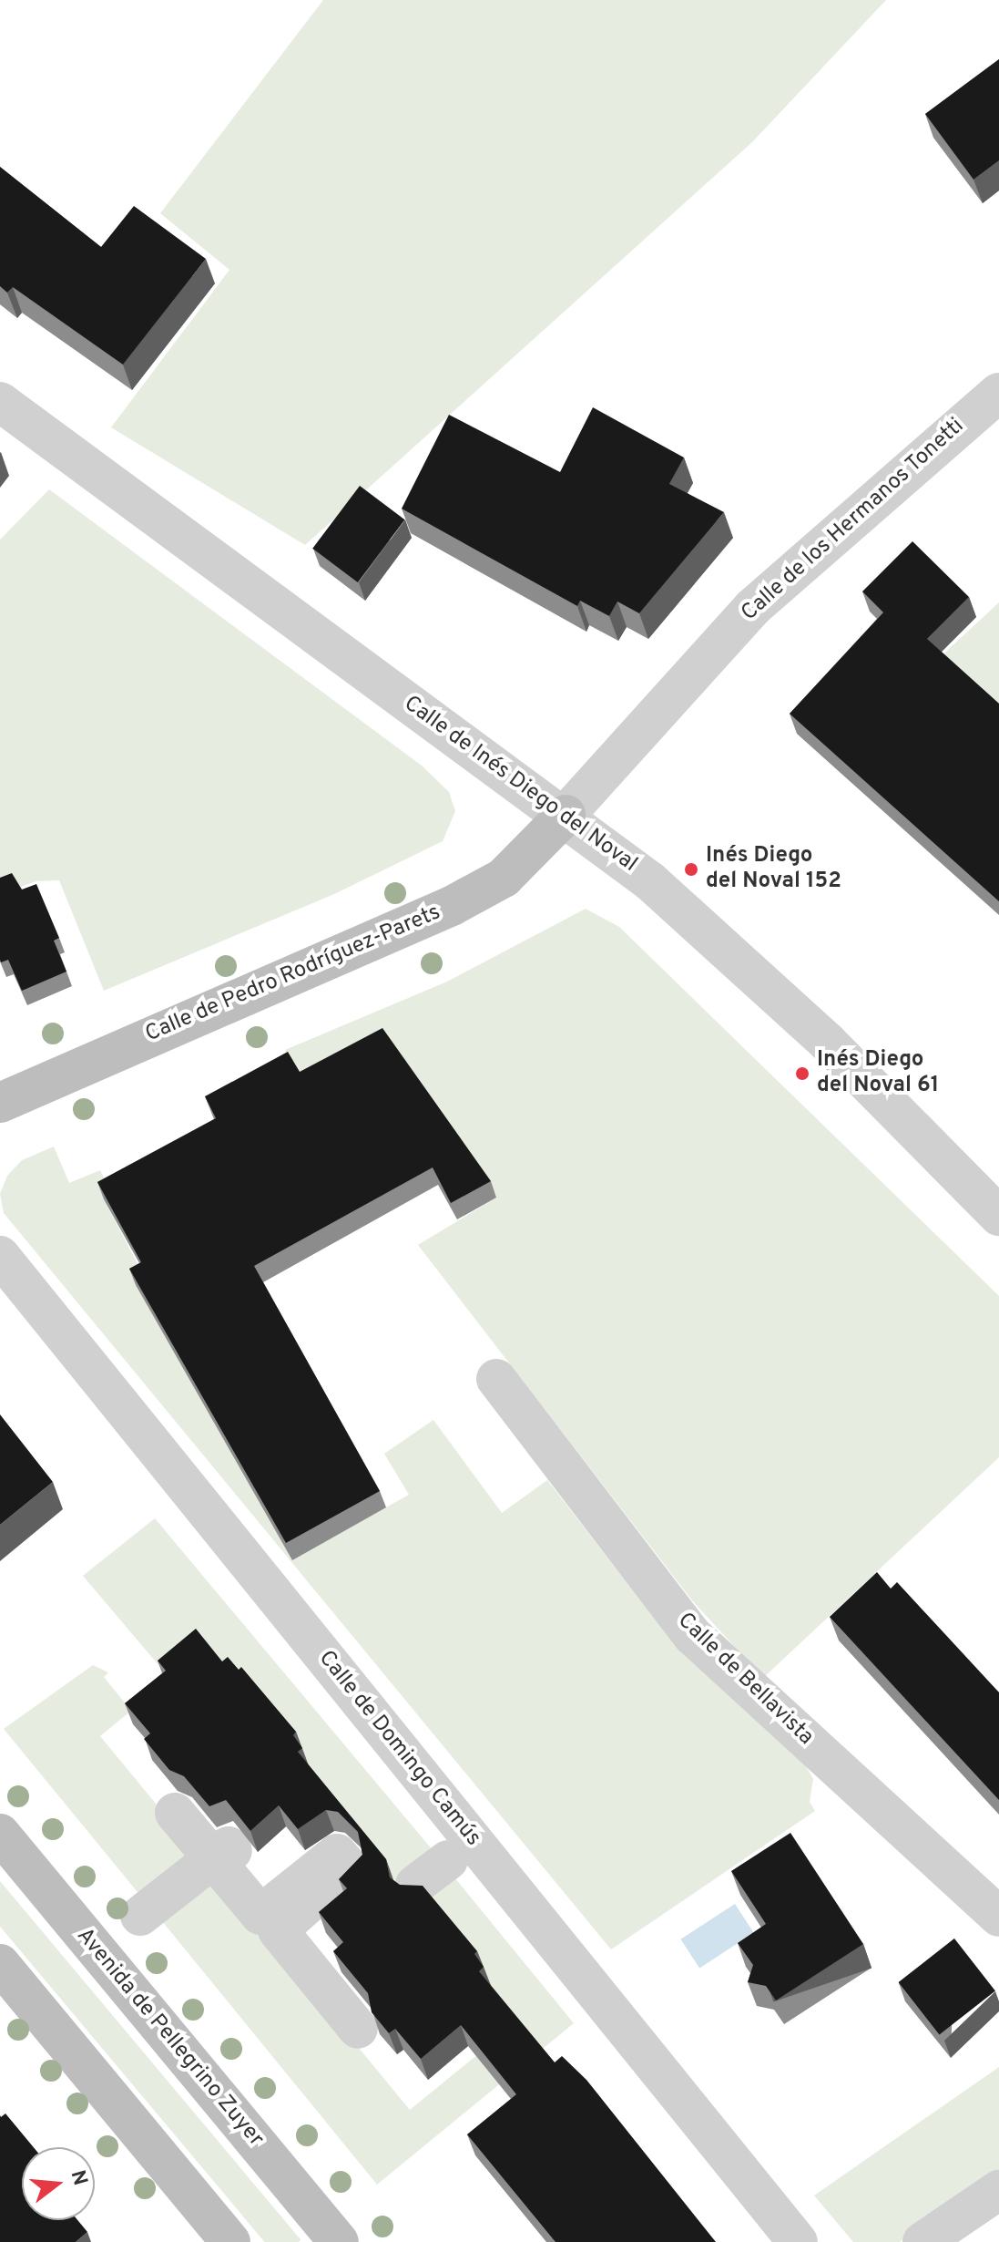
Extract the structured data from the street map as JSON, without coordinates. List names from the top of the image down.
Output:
{
  "streets": {
    "main road": ["Calle de Pedro Rodríguez-Parets", "Avenida de Pellegrino Zuyer"],
    "street": [
      "Calle de los Hermanos Tonetti",
      "Calle de Inés Diego del Noval",
      "Calle de Bellavista",
      "Calle de Domingo Camús"
    ]
  },
  "crossings": [
    ["Calle de los Hermanos Tonetti", "Calle de Inés Diego del Noval"],
    ["Calle de los Hermanos Tonetti", "Calle de Pedro Rodríguez-Parets"],
    ["Calle de Inés Diego del Noval", "Calle de Pedro Rodríguez-Parets"]
  ],
  "places": ["Inés Diego del Noval 152", "Inés Diego del Noval 61"],
  "north": "right"
}
